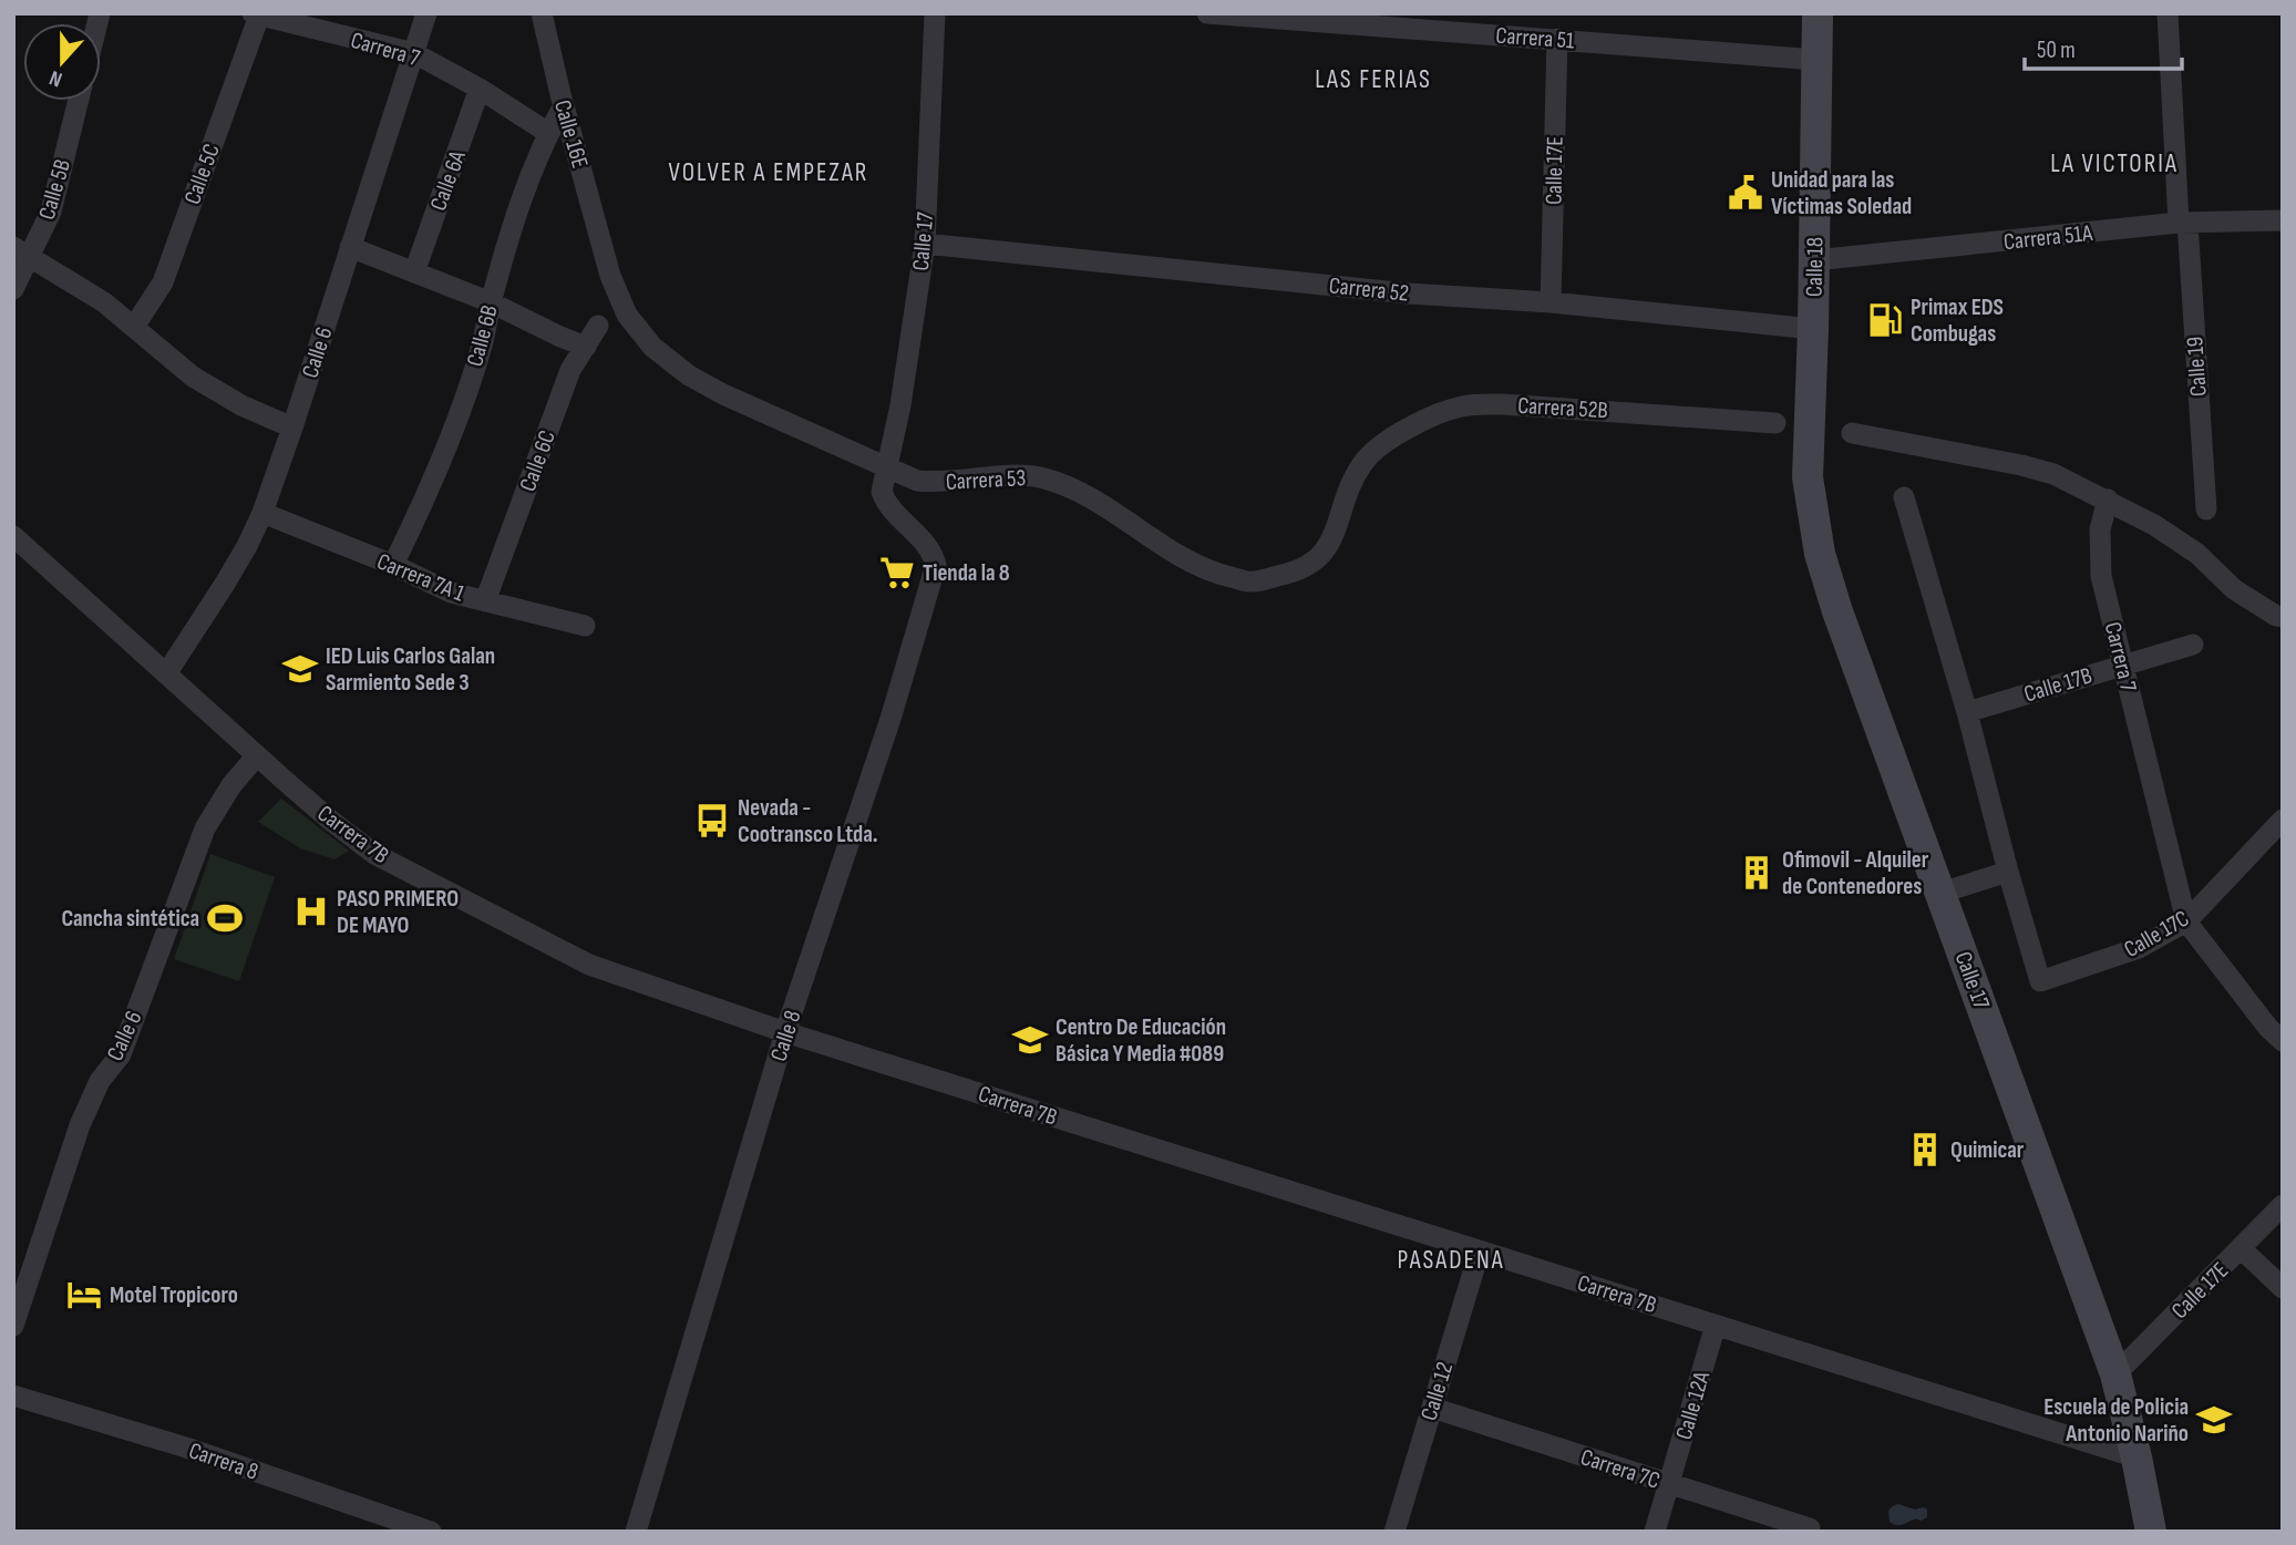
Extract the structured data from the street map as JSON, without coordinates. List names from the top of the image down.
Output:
{
  "streets": {
    "main road": ["Calle 17", "Calle 18"],
    "street": [
      "Carrera 51",
      "Carrera 7",
      "Calle 16E",
      "Calle 17E",
      "Calle 5C",
      "Calle 6A",
      "Calle 5B",
      "Carrera 51A",
      "Carrera 52",
      "Calle 6B",
      "Calle 6",
      "Calle 19",
      "Carrera 52B",
      "Calle 6C",
      "Carrera 53",
      "Carrera 7A 1",
      "Calle 17B",
      "Carrera 7B",
      "Calle 17C",
      "Calle 8",
      "Calle 12",
      "Calle 12A",
      "Carrera 8",
      "Carrera 7C"
    ]
  },
  "crossings": [
    ["Carrera 51", "Calle 17E"],
    ["Carrera 51", "Calle 18"],
    ["Carrera 7", "Calle 5C"],
    ["Carrera 7", "Calle 6A"],
    ["Carrera 7", "Calle 6B"],
    ["Carrera 7", "Calle 6"],
    ["Carrera 7", "Calle 17B"],
    ["Carrera 7", "Calle 17C"],
    ["Calle 16E", "Calle 6B"],
    ["Calle 16E", "Carrera 53"],
    ["Calle 17E", "Calle 17"],
    ["Calle 17E", "Carrera 52"],
    ["Carrera 51A", "Calle 18"],
    ["Carrera 51A", "Calle 19"],
    ["Calle 17", "Calle 18"],
    ["Calle 17", "Carrera 52"],
    ["Calle 17", "Carrera 53"],
    ["Calle 17", "Carrera 7B"],
    ["Calle 17", "Calle 8"],
    ["Calle 18", "Carrera 52"],
    ["Calle 6B", "Carrera 7A 1"],
    ["Calle 6", "Carrera 7A 1"],
    ["Calle 6", "Carrera 7B"],
    ["Carrera 52B", "Carrera 53"],
    ["Calle 6C", "Carrera 7A 1"],
    ["Carrera 53", "Calle 8"],
    ["Carrera 7B", "Calle 8"],
    ["Carrera 7B", "Calle 12"],
    ["Carrera 7B", "Calle 12A"],
    ["Calle 12", "Carrera 7C"],
    ["Calle 12A", "Carrera 7C"]
  ],
  "districts": [
    "LAS FERIAS",
    "LA VICTORIA",
    "VOLVER A EMPEZAR",
    "PASADENA"
  ],
  "places": {
    "public building": ["Unidad para las Víctimas Soledad"],
    "fuel station": ["Primax EDS Combugas"],
    "supermarket": ["Tienda la 8"],
    "school or university": ["IED Luis Carlos Galan Sarmiento Sede 3", "Centro De Educación Básica Y Media #089", "Escuela de Policia Antonio Nariño"],
    "bus stop": ["Nevada - Cootransco Ltda."],
    "building": ["Ofimovil - Alquiler de Contenedores", "Quimicar"],
    "hospital": ["PASO PRIMERO DE MAYO"],
    "sports": ["Cancha sintética"],
    "hotel": ["Motel Tropicoro"]
  },
  "scale_bar": "50 m",
  "north": "bottom"
}
